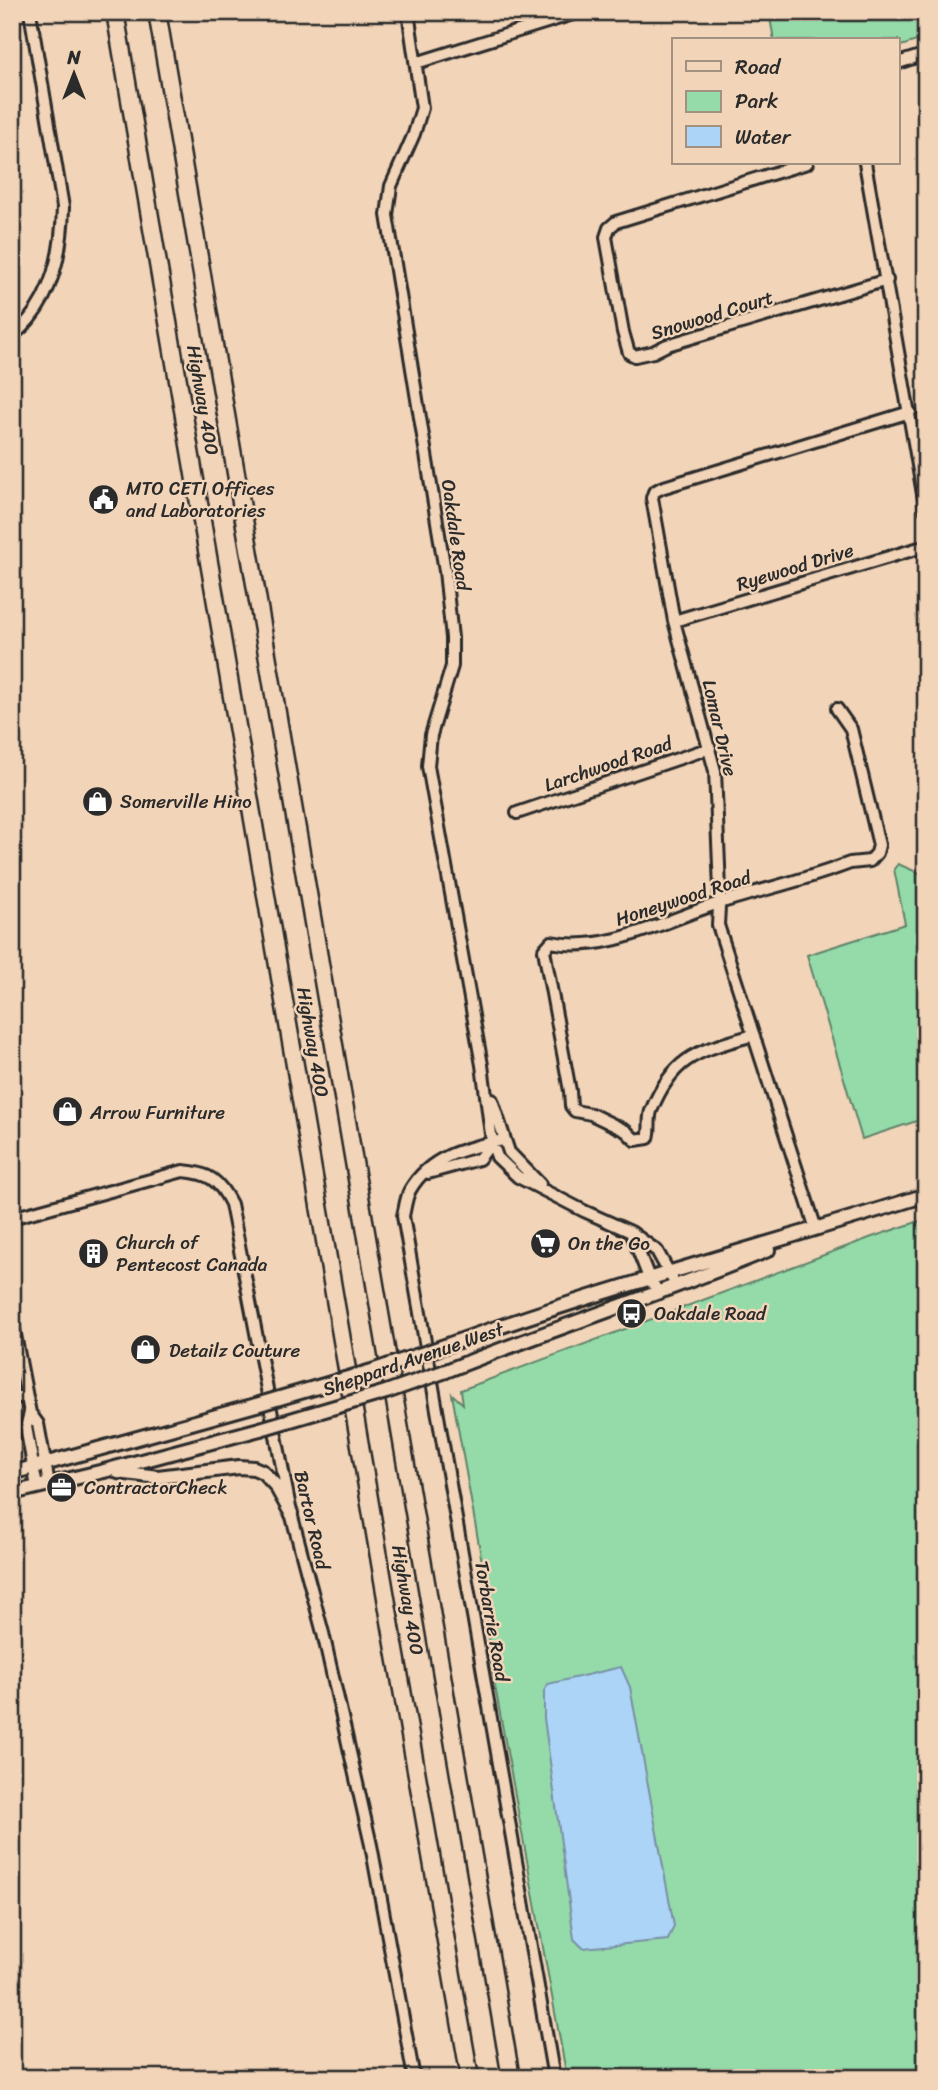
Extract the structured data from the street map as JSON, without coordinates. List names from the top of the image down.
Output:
{
  "streets": {
    "highway": ["Highway 400"],
    "main road": ["Sheppard Avenue West"],
    "street": [
      "Snowood Court",
      "Oakdale Road",
      "Ryewood Drive",
      "Lomar Drive",
      "Larchwood Road",
      "Honeywood Road",
      "Bartor Road",
      "Torbarrie Road"
    ]
  },
  "crossings": [
    ["Oakdale Road", "Sheppard Avenue West"],
    ["Oakdale Road", "Torbarrie Road"],
    ["Ryewood Drive", "Lomar Drive"],
    ["Lomar Drive", "Larchwood Road"],
    ["Lomar Drive", "Honeywood Road"],
    ["Lomar Drive", "Sheppard Avenue West"]
  ],
  "places": {
    "public building": ["MTO CETI Offices and Laboratories"],
    "shop": ["Somerville Hino", "Arrow Furniture", "Detailz Couture"],
    "supermarket": ["On the Go"],
    "building": ["Church of Pentecost Canada"],
    "bus stop": ["Oakdale Road"],
    "office": ["ContractorCheck"]
  },
  "legend": ["Road", "Park", "Water"],
  "north": "top"
}
